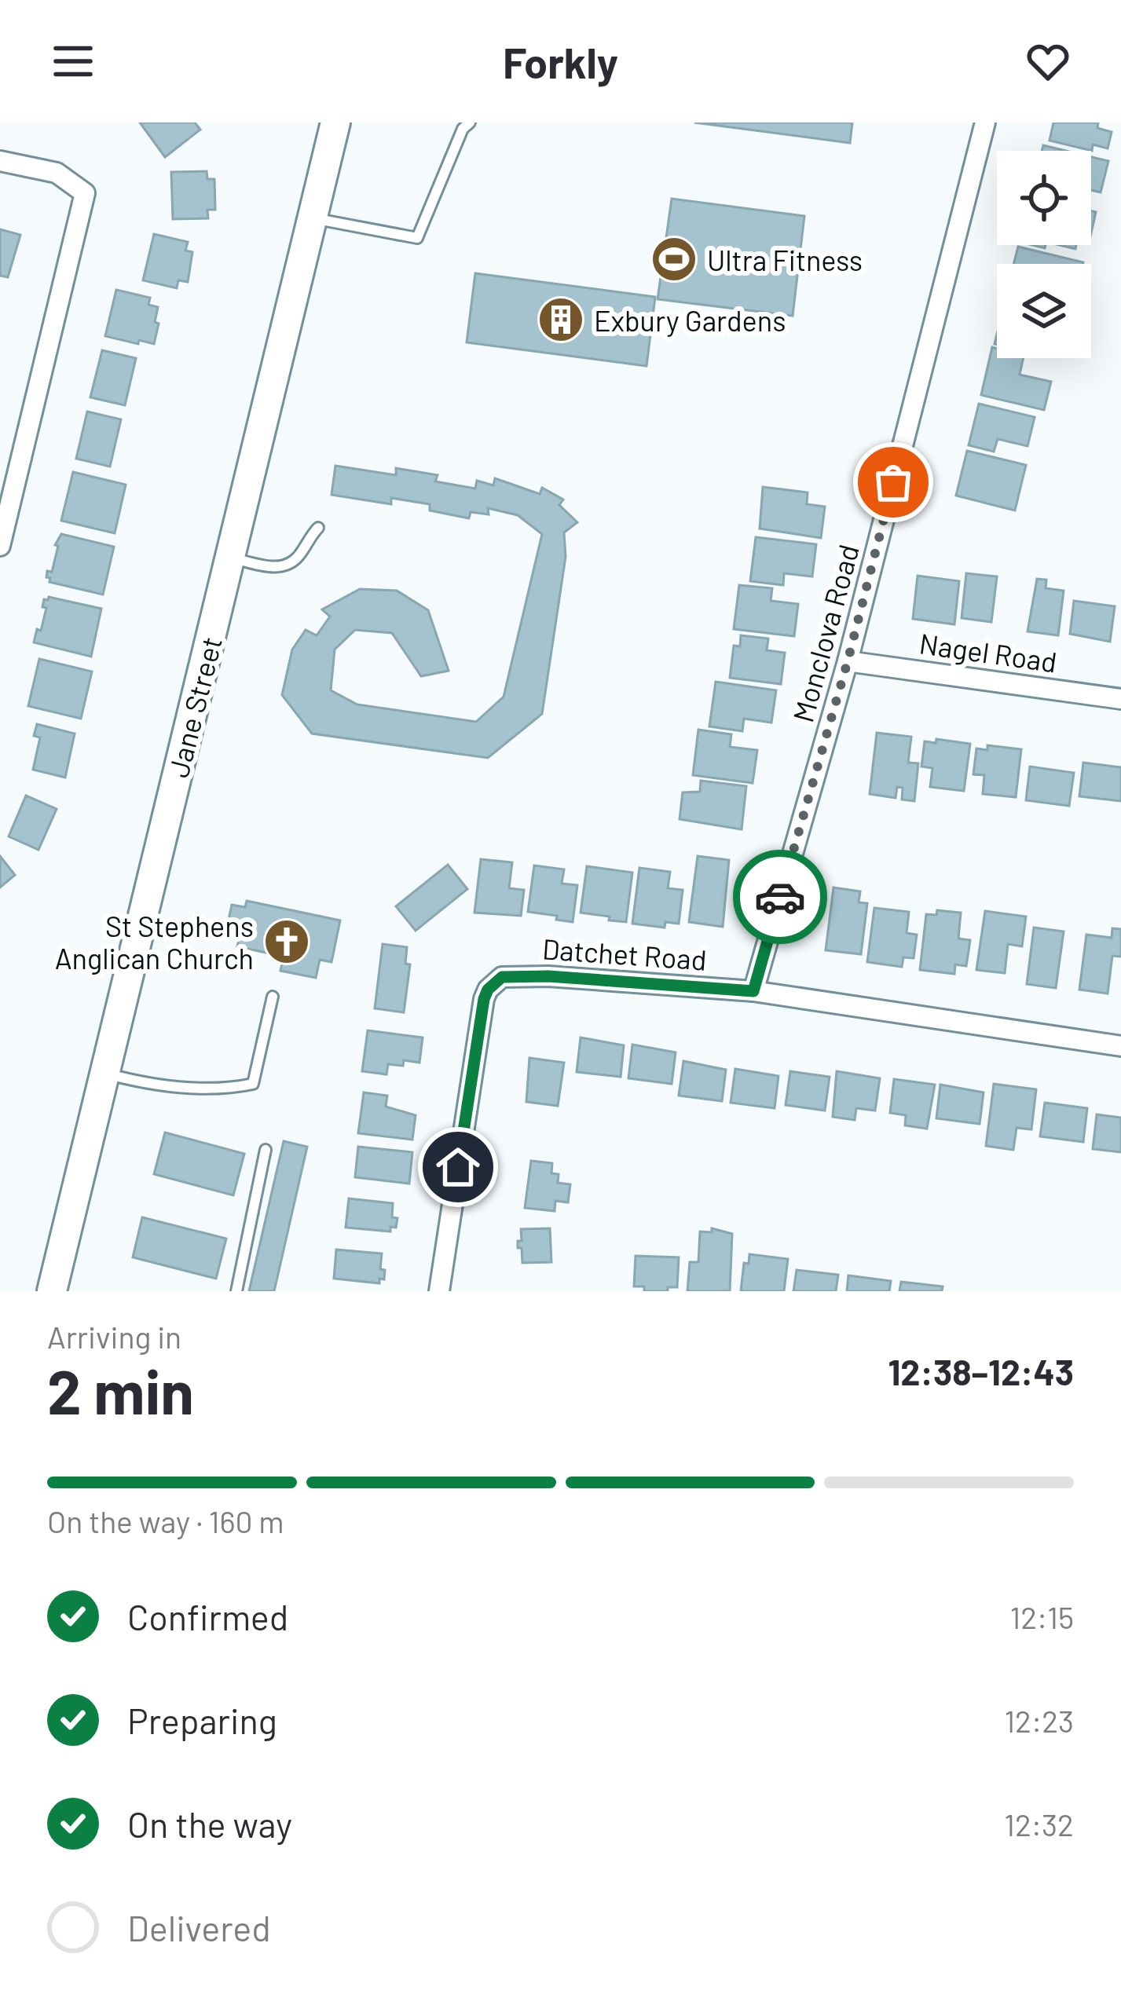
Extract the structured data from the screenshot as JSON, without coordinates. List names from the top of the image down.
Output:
{
  "streets": {
    "main road": ["Jane Street"],
    "street": ["Monclova Road", "Nagel Road", "Datchet Road"]
  },
  "crossings": [
    ["Monclova Road", "Nagel Road"],
    ["Monclova Road", "Datchet Road"]
  ],
  "places": {
    "sports": ["Ultra Fitness"],
    "building": ["Exbury Gardens"],
    "church": ["St Stephens Anglican Church"]
  },
  "page": {
    "header": "Forkly",
    "heading": ["2 min", "Arriving in", "12:38–12:43"],
    "bar": "On the way · 160 m",
    "list": [
      ["Confirmed", "12:15"],
      ["Preparing", "12:23"],
      ["On the way", "12:32"],
      "Delivered"
    ]
  }
}
